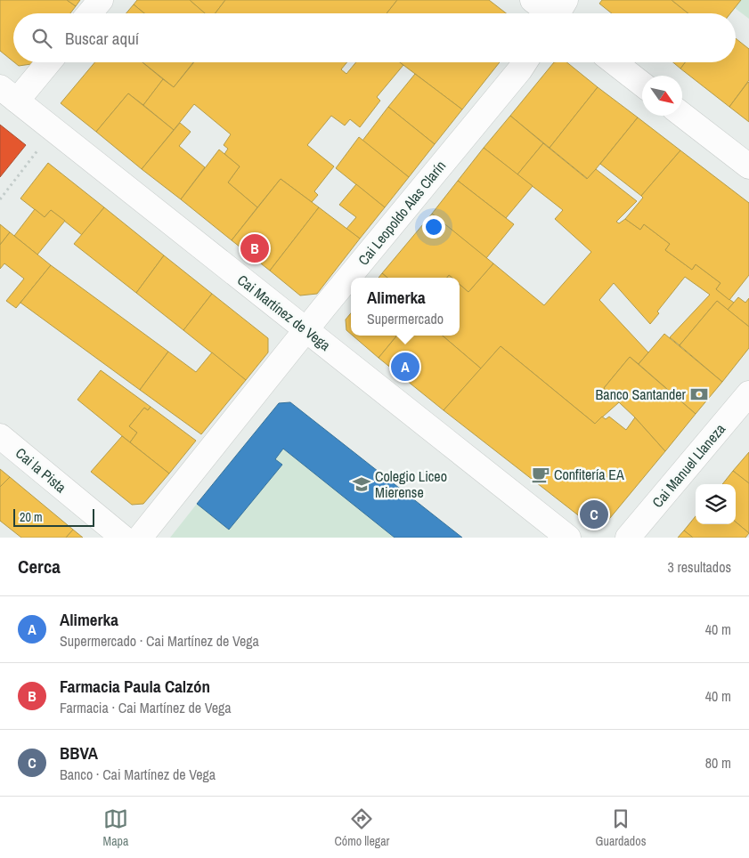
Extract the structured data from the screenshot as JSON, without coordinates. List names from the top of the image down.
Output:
{
  "streets": {
    "street": [
      "Cai Leopoldo Alas Clarín",
      "Cai Martínez de Vega",
      "Cai Manuel Llaneza",
      "Cai la Pista"
    ]
  },
  "crossings": [
    ["Cai Leopoldo Alas Clarín", "Cai Martínez de Vega"]
  ],
  "places": {
    "bank": ["Banco Santander"],
    "cafe": ["Confitería EA"],
    "school or university": ["Colegio Liceo Mierense"]
  },
  "scale_bar": "20 m",
  "north": "bottom right",
  "page": {
    "search": "Buscar aquí",
    "pins": ["B", "A", "C"],
    "popup": ["Alimerka", "Supermercado"],
    "scale": "20 m",
    "heading": ["Cerca", "3 resultados"],
    "list": [
      {
        "mark": "A",
        "name": "Alimerka",
        "note": "Supermercado · Cai Martínez de Vega",
        "value": "40 m"
      },
      {
        "mark": "B",
        "name": "Farmacia Paula Calzón",
        "note": "Farmacia · Cai Martínez de Vega",
        "value": "40 m"
      },
      {
        "mark": "C",
        "name": "BBVA",
        "note": "Banco · Cai Martínez de Vega",
        "value": "80 m"
      }
    ],
    "nav": ["Mapa", "Cómo llegar", "Guardados"]
  }
}
